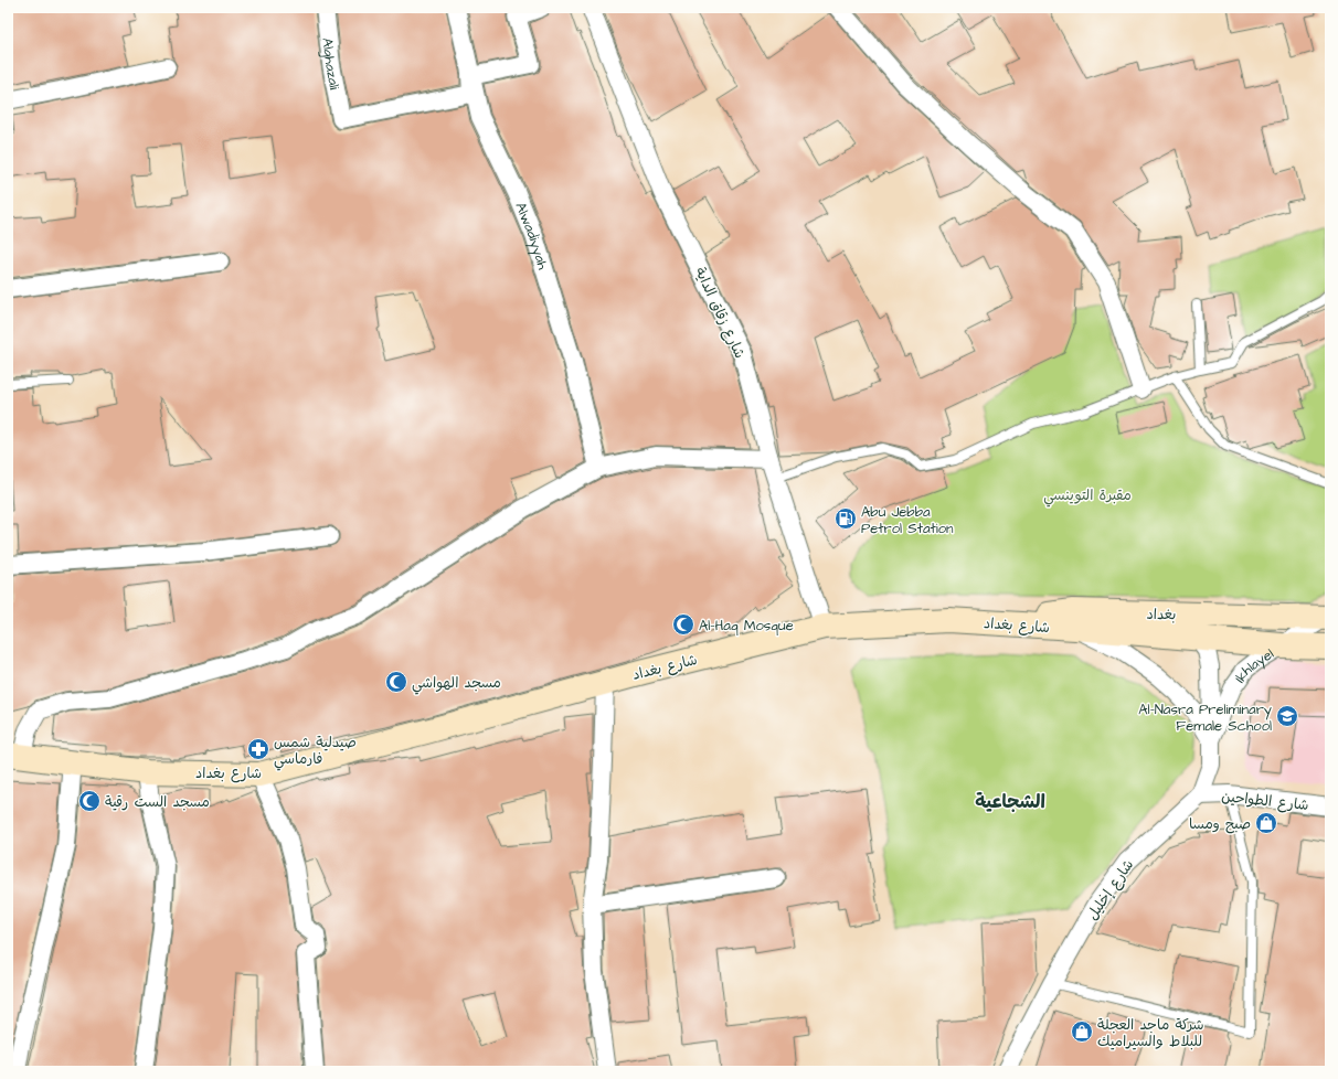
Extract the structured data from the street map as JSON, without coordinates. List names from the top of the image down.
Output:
{
  "streets": {
    "main road": ["بغداد", "شارع بغداد"],
    "street": [
      "Alghazali",
      "Alwadiyyah",
      "شارع زقاق الداية",
      "Ikhlayel",
      "شارع الطواحين",
      "شارع إخليل"
    ]
  },
  "crossings": [
    ["Alghazali", "Alwadiyyah"],
    ["شارع زقاق الداية", "شارع بغداد"],
    ["بغداد", "شارع بغداد"],
    ["بغداد", "Ikhlayel"],
    ["شارع بغداد", "Ikhlayel"],
    ["Ikhlayel", "شارع إخليل"],
    ["شارع الطواحين", "شارع إخليل"]
  ],
  "districts": ["الشجاعية"],
  "parks": ["مقبرة التوينسي"],
  "places": {
    "fuel station": ["Abu Jebba Petrol Station"],
    "mosque": ["Al-Haq Mosque", "مسجد الهواشي", "مسجد الست رقية"],
    "school or university": ["Al-Nasra Preliminary Female School"],
    "pharmacy": ["صيدلية شمس فارماسي"],
    "shop": ["صبح ومسا", "شركة ماجد العجلة للبلاط والسيراميك"]
  }
}
